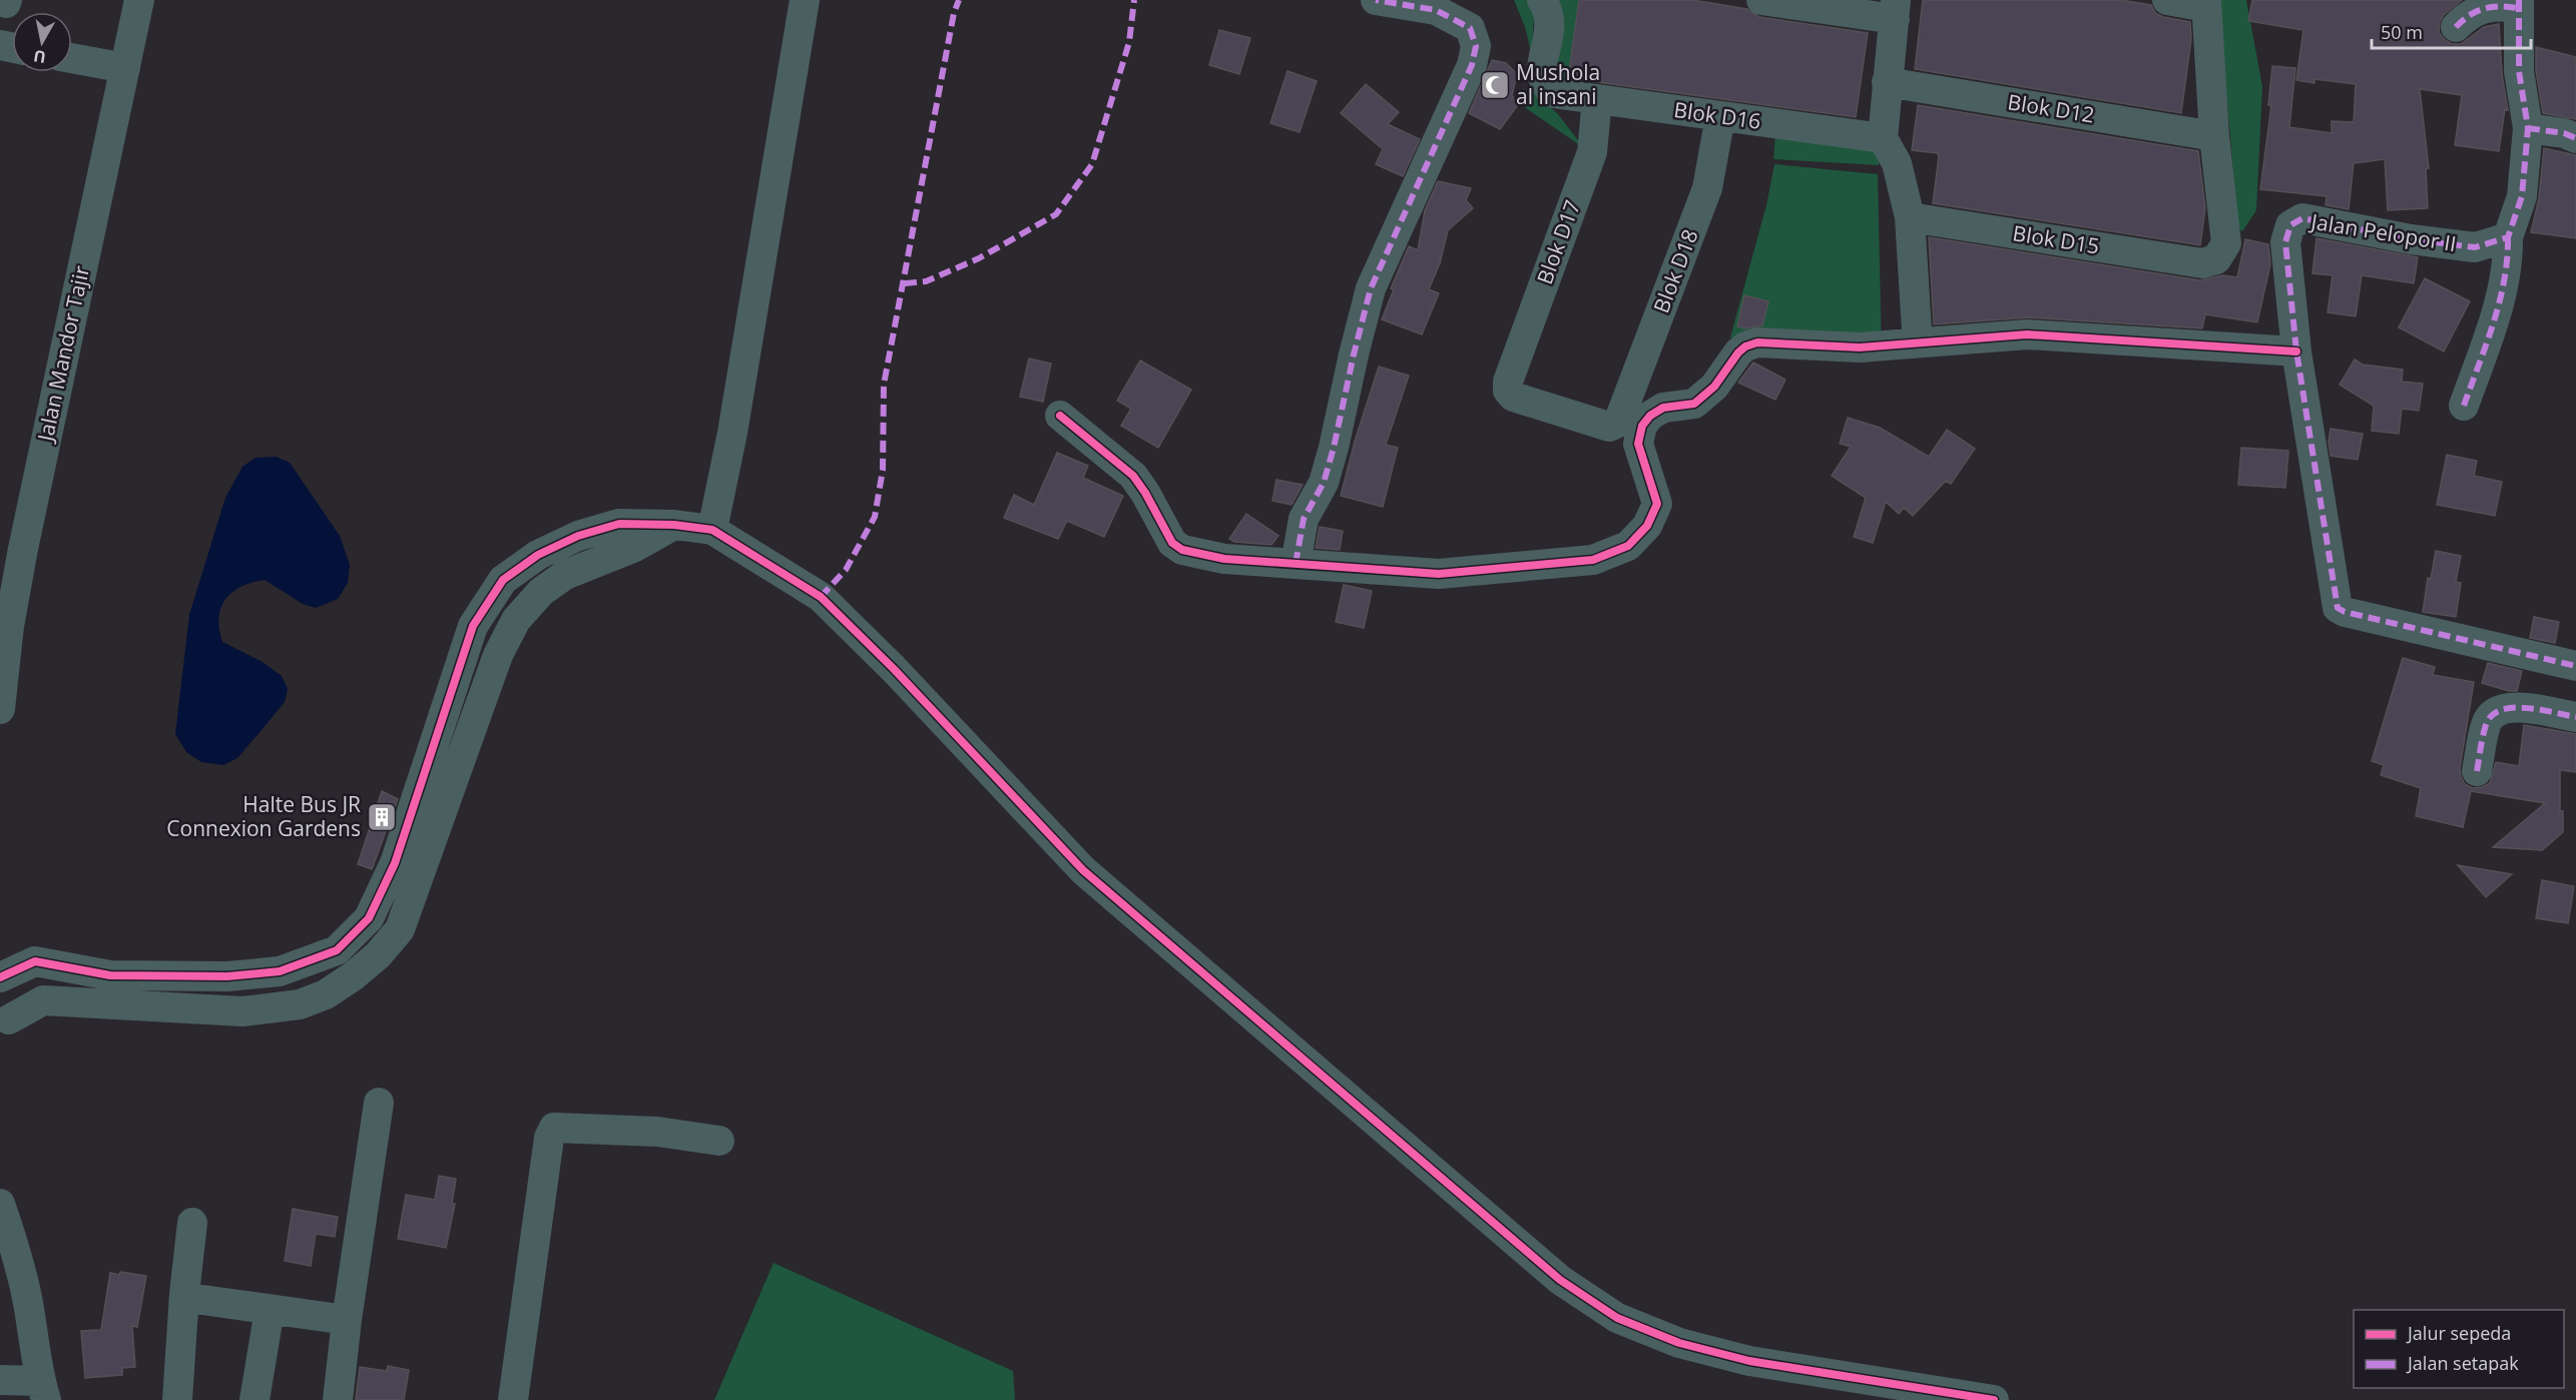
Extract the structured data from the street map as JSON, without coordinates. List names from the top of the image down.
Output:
{
  "streets": {
    "street": [
      "Blok D12",
      "Blok D16",
      "Jalan Pelopor II",
      "Blok D15",
      "Blok D17",
      "Blok D18",
      "Jalan Mandor Tajir"
    ]
  },
  "crossings": [
    ["Blok D12", "Blok D15"],
    ["Blok D16", "Blok D17"],
    ["Blok D16", "Blok D18"],
    ["Blok D17", "Blok D18"]
  ],
  "places": {
    "mosque": ["Mushola al insani"],
    "building": ["Halte Bus JR Connexion Gardens"]
  },
  "legend": ["Jalur sepeda", "Jalan setapak"],
  "scale_bar": "50 m",
  "north": "bottom"
}
